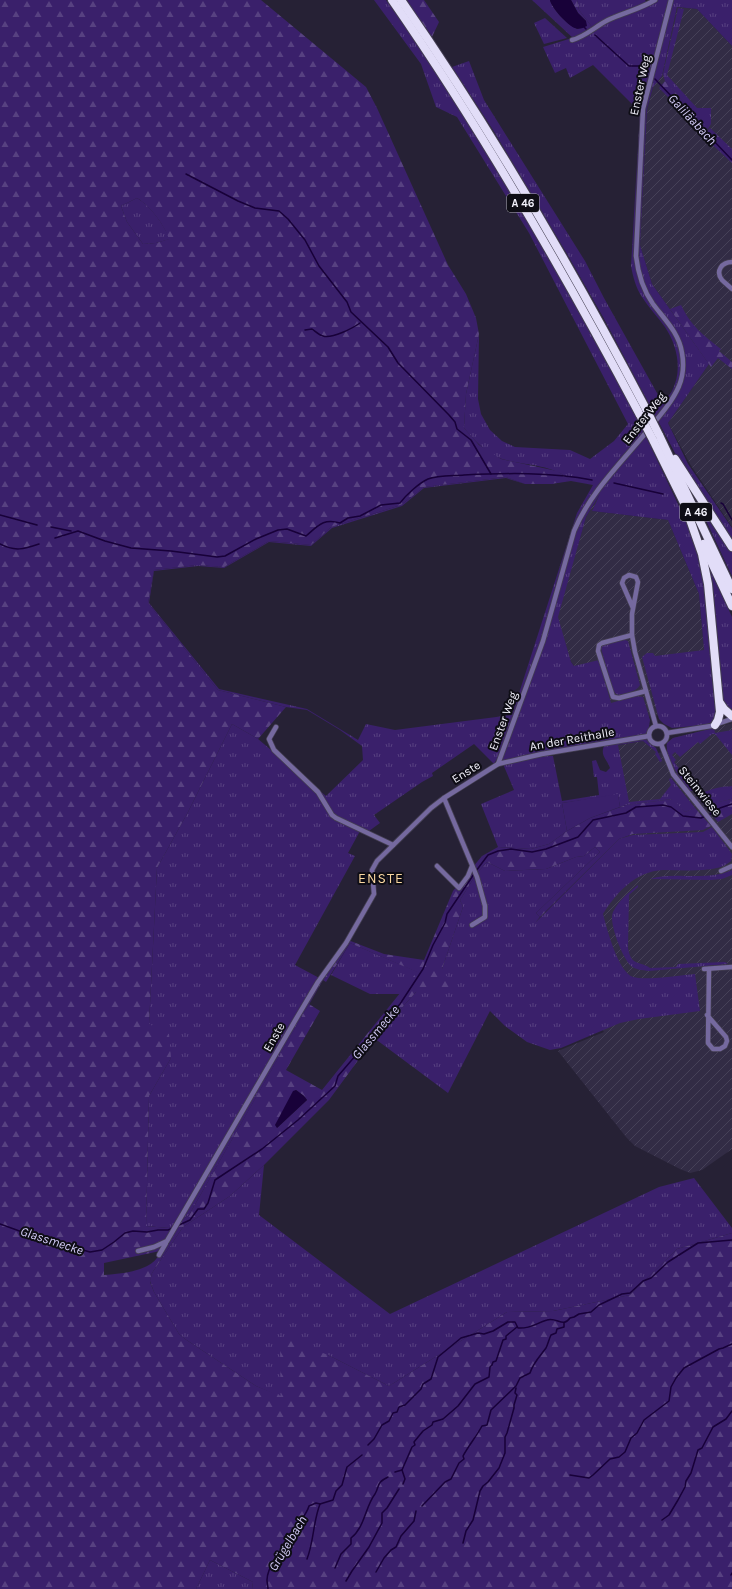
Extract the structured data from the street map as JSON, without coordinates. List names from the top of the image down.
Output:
{
  "streets": {
    "highway": ["A 46"],
    "street": [
      "Enster Weg",
      "An der Reithalle",
      "Enste",
      "Steinwiese"
    ]
  },
  "crossings": [
    ["Enster Weg", "An der Reithalle"],
    ["Enster Weg", "Enste"],
    ["An der Reithalle", "Enste"],
    ["An der Reithalle", "Steinwiese"]
  ],
  "districts": ["ENSTE"],
  "water": ["Galiläabach", "Glassmecke", "Grügelbach"]
}
